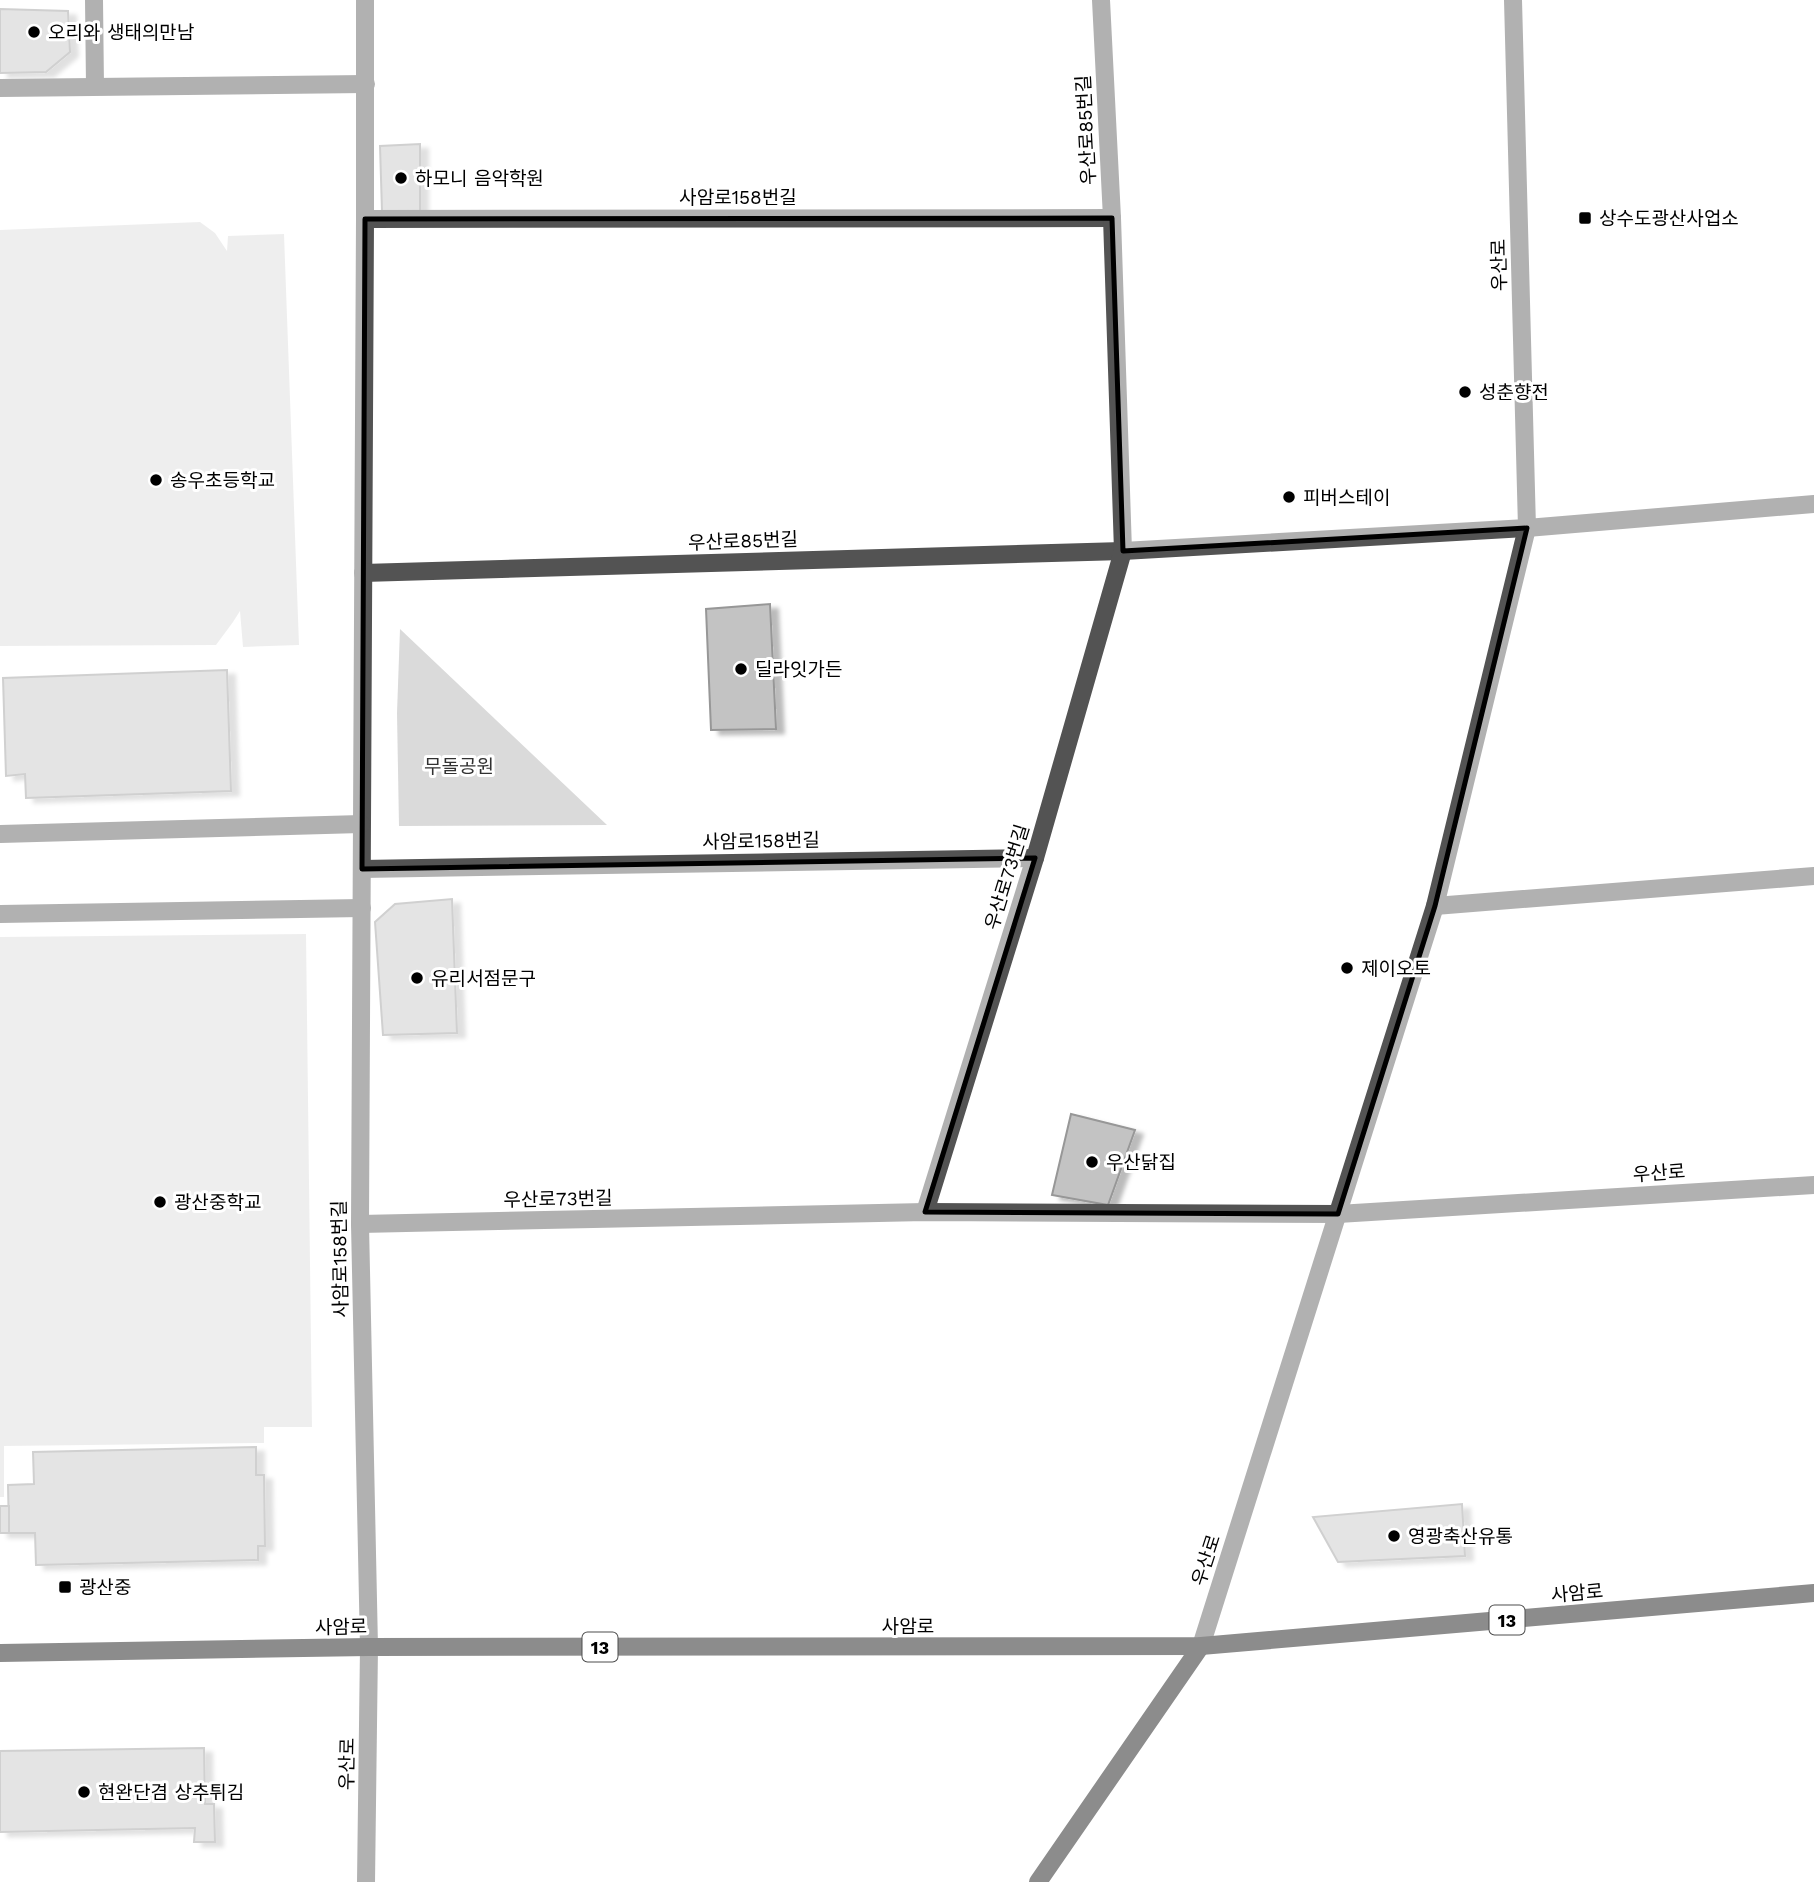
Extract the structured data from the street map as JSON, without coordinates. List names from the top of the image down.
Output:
{
  "streets": {
    "main road": ["우산로", "사암로", "13"],
    "street": ["우산로85번길", "사암로158번길", "우산로73번길"]
  },
  "crossings": [
    ["우산로85번길", "사암로158번길"],
    ["우산로85번길", "우산로"],
    ["우산로85번길", "우산로73번길"],
    ["사암로158번길", "우산로"],
    ["사암로158번길", "우산로73번길"],
    ["사암로158번길", "사암로"],
    ["우산로", "우산로73번길"],
    ["우산로", "사암로"]
  ],
  "parks": ["무돌공원"],
  "places": {
    "other": [
      "오리와 생태의만남",
      "하모니 음악학원",
      "성춘향전",
      "송우초등학교",
      "피버스테이",
      "딜라잇가든",
      "제이오토",
      "유리서점문구",
      "우산닭집",
      "광산중학교",
      "영광축산유통",
      "현완단겸 상추튀김"
    ],
    "transit": ["상수도광산사업소", "광산중"]
  }
}
